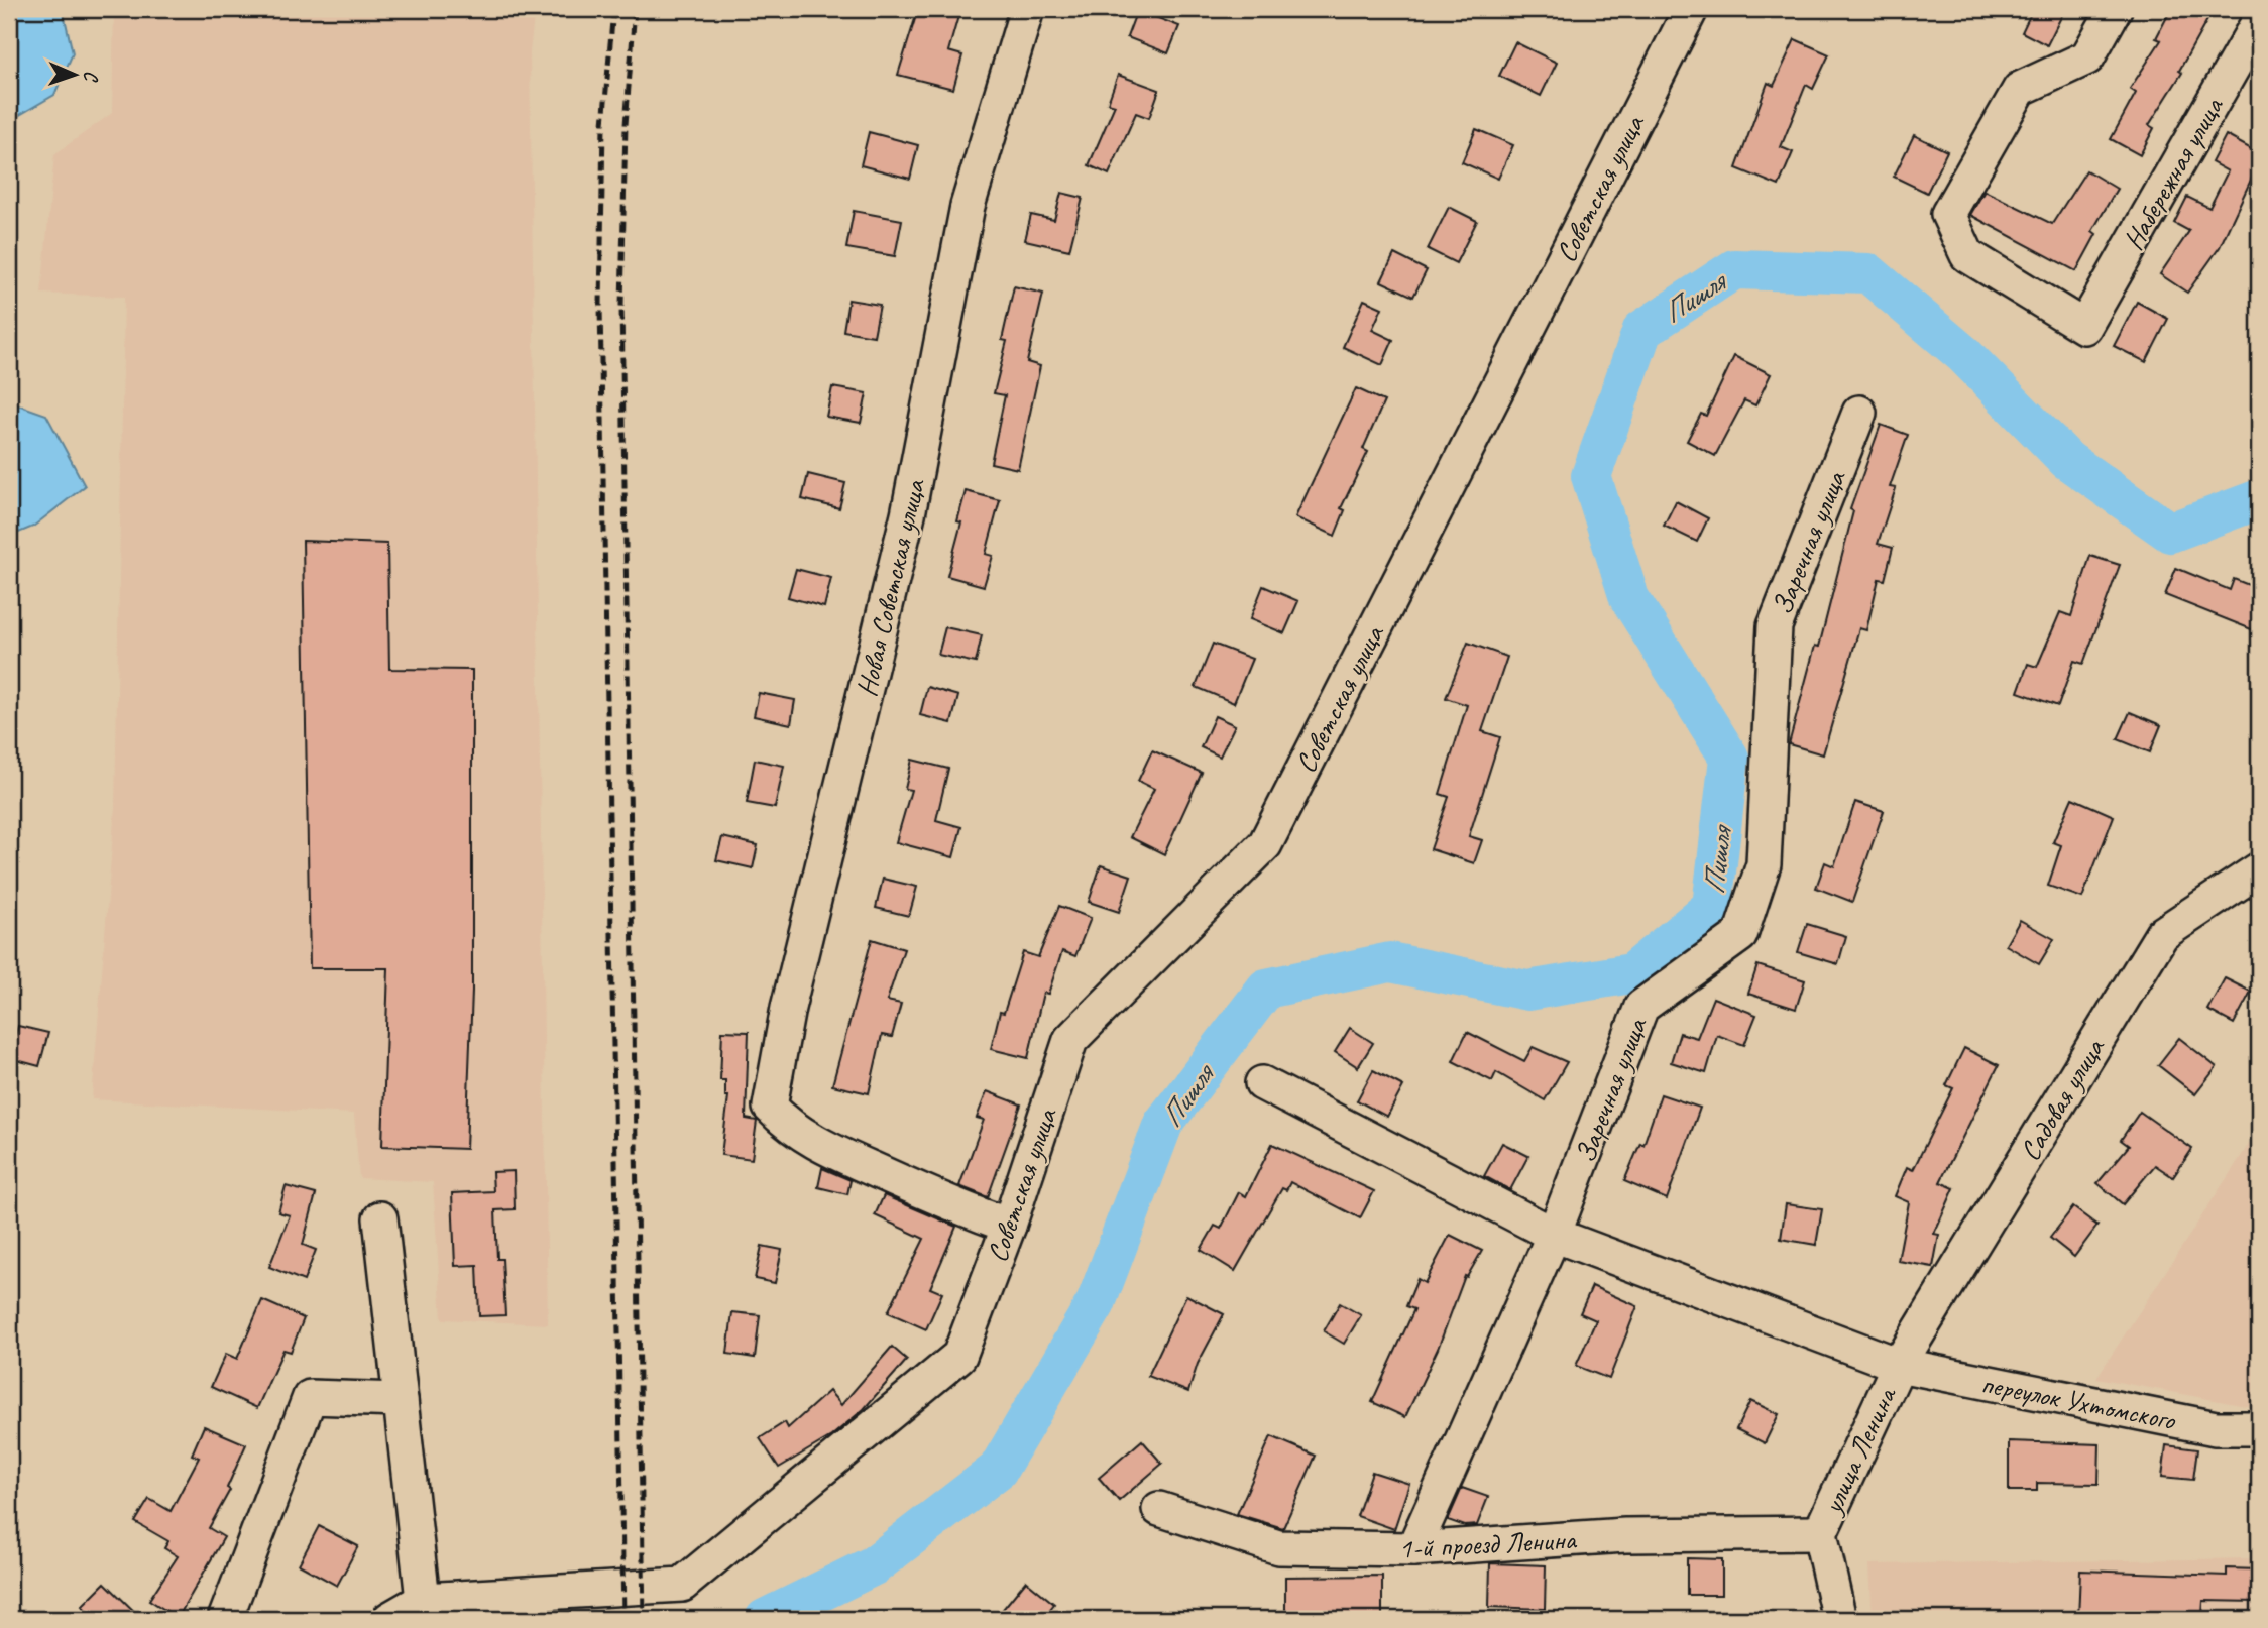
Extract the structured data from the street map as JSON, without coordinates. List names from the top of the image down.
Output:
{
  "streets": {
    "street": [
      "Набережная улица",
      "Советская улица",
      "Заречная улица",
      "Новая Советская улица",
      "Садовая улица",
      "переулок Ухтомского",
      "улица Ленина",
      "1-й проезд Ленина"
    ]
  },
  "crossings": [
    ["Советская улица", "Новая Советская улица"],
    ["Заречная улица", "переулок Ухтомского"],
    ["Заречная улица", "1-й проезд Ленина"],
    ["Садовая улица", "переулок Ухтомского"],
    ["Садовая улица", "улица Ленина"],
    ["переулок Ухтомского", "улица Ленина"],
    ["улица Ленина", "1-й проезд Ленина"]
  ],
  "water": ["Пишля"],
  "north": "right"
}
